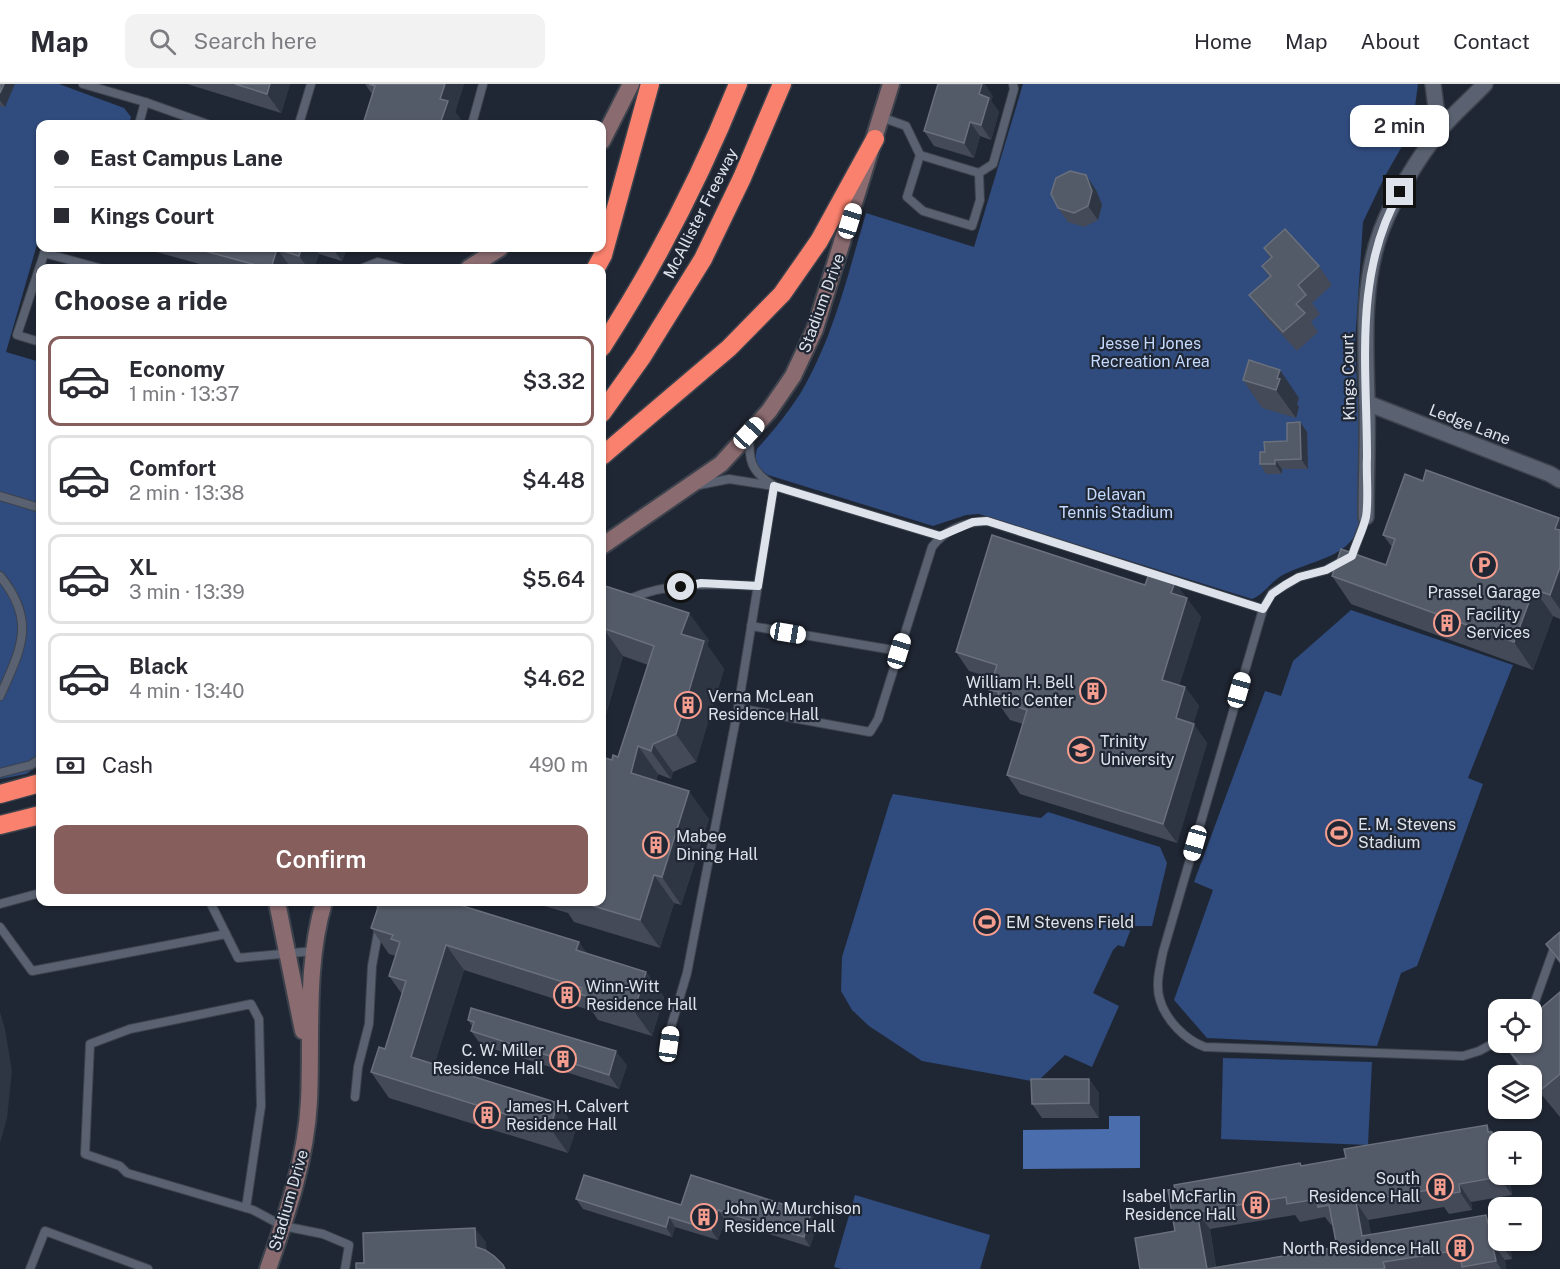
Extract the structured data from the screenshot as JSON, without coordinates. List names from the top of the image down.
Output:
{
  "streets": {
    "highway": ["McAllister Freeway"],
    "main road": ["Stadium Drive"],
    "street": ["Kings Court", "Ledge Lane"]
  },
  "crossings": [
    ["Kings Court", "Ledge Lane"]
  ],
  "parks": ["Jesse H Jones Recreation Area", "Delavan Tennis Stadium"],
  "places": {
    "parking": ["Prassel Garage"],
    "building": [
      "Facility Services",
      "William H. Bell Athletic Center",
      "Verna McLean Residence Hall",
      "Mabee Dining Hall",
      "Winn-Witt Residence Hall",
      "C. W. Miller Residence Hall",
      "James H. Calvert Residence Hall",
      "South Residence Hall",
      "Isabel McFarlin Residence Hall",
      "John W. Murchison Residence Hall",
      "North Residence Hall"
    ],
    "school or university": ["Trinity University"],
    "sports": ["E. M. Stevens Stadium", "EM Stevens Field"]
  },
  "page": {
    "header": "Map",
    "search": "Search here",
    "nav": [
      "Home",
      "Map",
      "About",
      "Contact"
    ],
    "bubble": "2 min",
    "banner": ["East Campus Lane", "Kings Court"],
    "heading": "Choose a ride",
    "list": [
      {
        "name": "Economy",
        "note": "1 min · 13:37",
        "value": "$3.32"
      },
      {
        "name": "Comfort",
        "note": "2 min · 13:38",
        "value": "$4.48"
      },
      {
        "name": "XL",
        "note": "3 min · 13:39",
        "value": "$5.64"
      },
      {
        "name": "Black",
        "note": "4 min · 13:40",
        "value": "$4.62"
      }
    ],
    "pay": ["Cash", "490 m"],
    "buttons": "Confirm",
    "map_buttons": ["+", "−"]
  }
}
